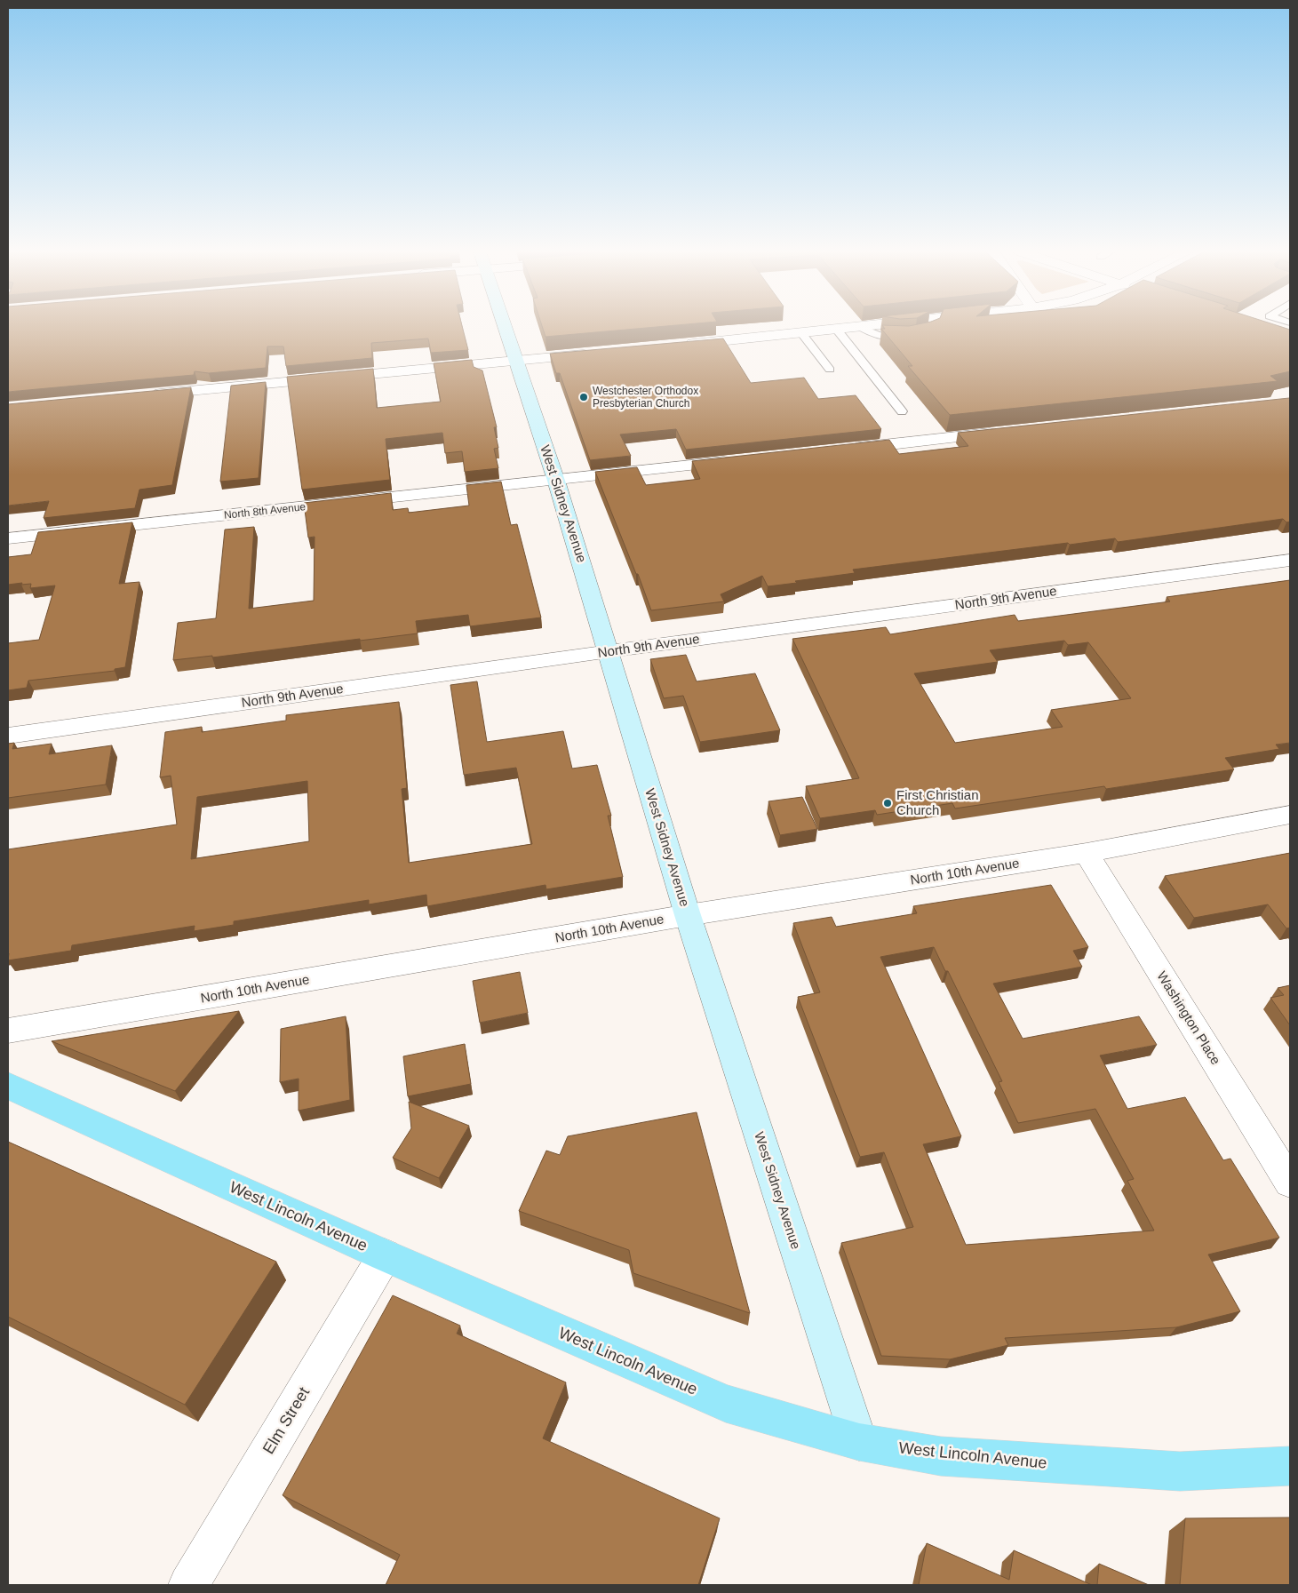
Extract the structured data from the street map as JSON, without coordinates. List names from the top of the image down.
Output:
{
  "streets": {
    "main road": ["West Lincoln Avenue"],
    "street": [
      "West Sidney Avenue",
      "North 8th Avenue",
      "North 9th Avenue",
      "North 10th Avenue",
      "Washington Place",
      "Elm Street"
    ]
  },
  "crossings": [
    ["West Sidney Avenue", "North 8th Avenue"],
    ["West Sidney Avenue", "North 9th Avenue"],
    ["West Sidney Avenue", "North 10th Avenue"],
    ["West Sidney Avenue", "West Lincoln Avenue"],
    ["North 10th Avenue", "Washington Place"],
    ["West Lincoln Avenue", "Elm Street"]
  ],
  "places": ["Westchester Orthodox Presbyterian Church", "First Christian Church"]
}
